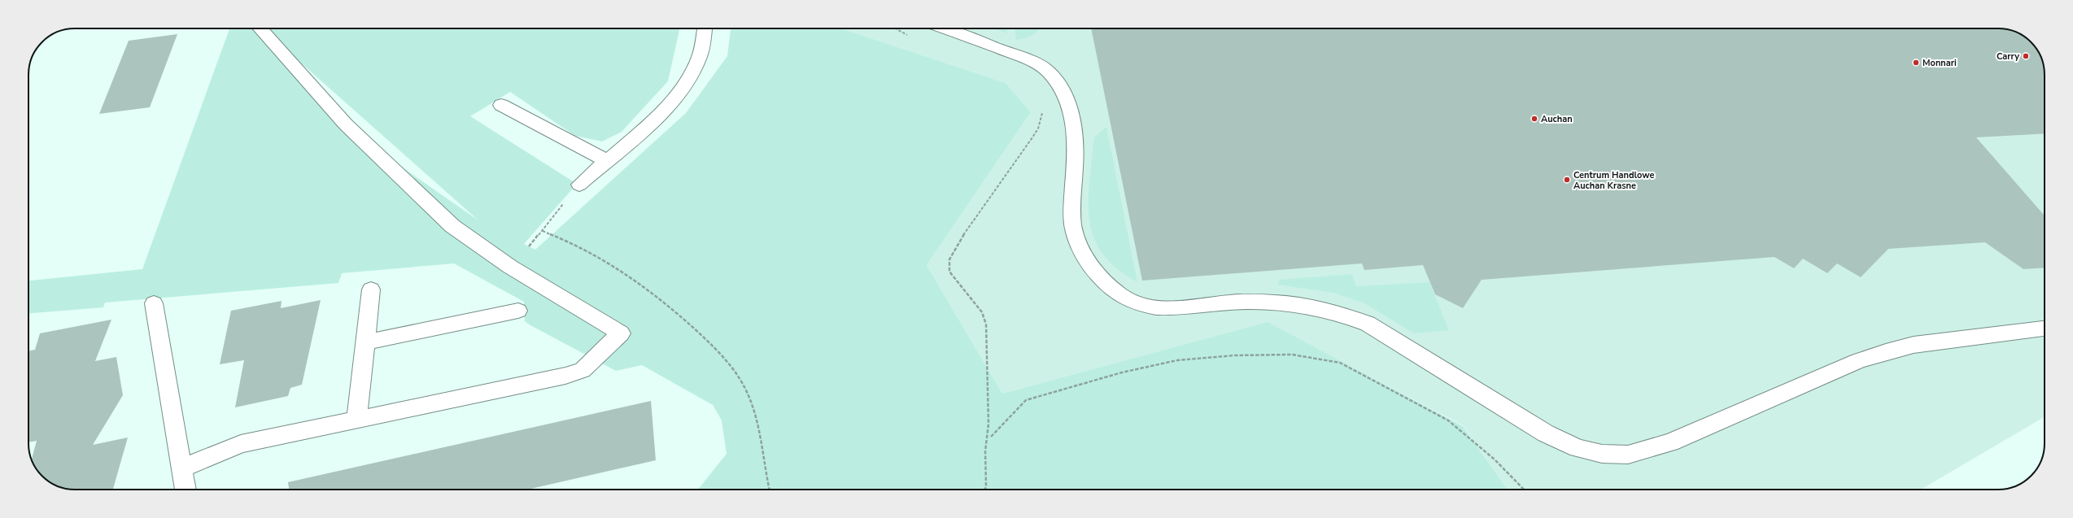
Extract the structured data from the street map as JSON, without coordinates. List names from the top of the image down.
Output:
{
  "places": [
    "Carry",
    "Monnari",
    "Auchan",
    "Centrum Handlowe Auchan Krasne"
  ]
}
